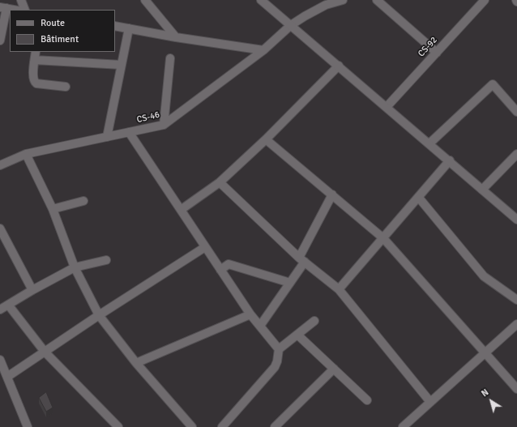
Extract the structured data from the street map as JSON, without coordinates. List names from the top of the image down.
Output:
{
  "streets": {
    "street": ["CS-92", "CS-46"]
  },
  "legend": ["Route", "Bâtiment"],
  "north": "top left"
}
